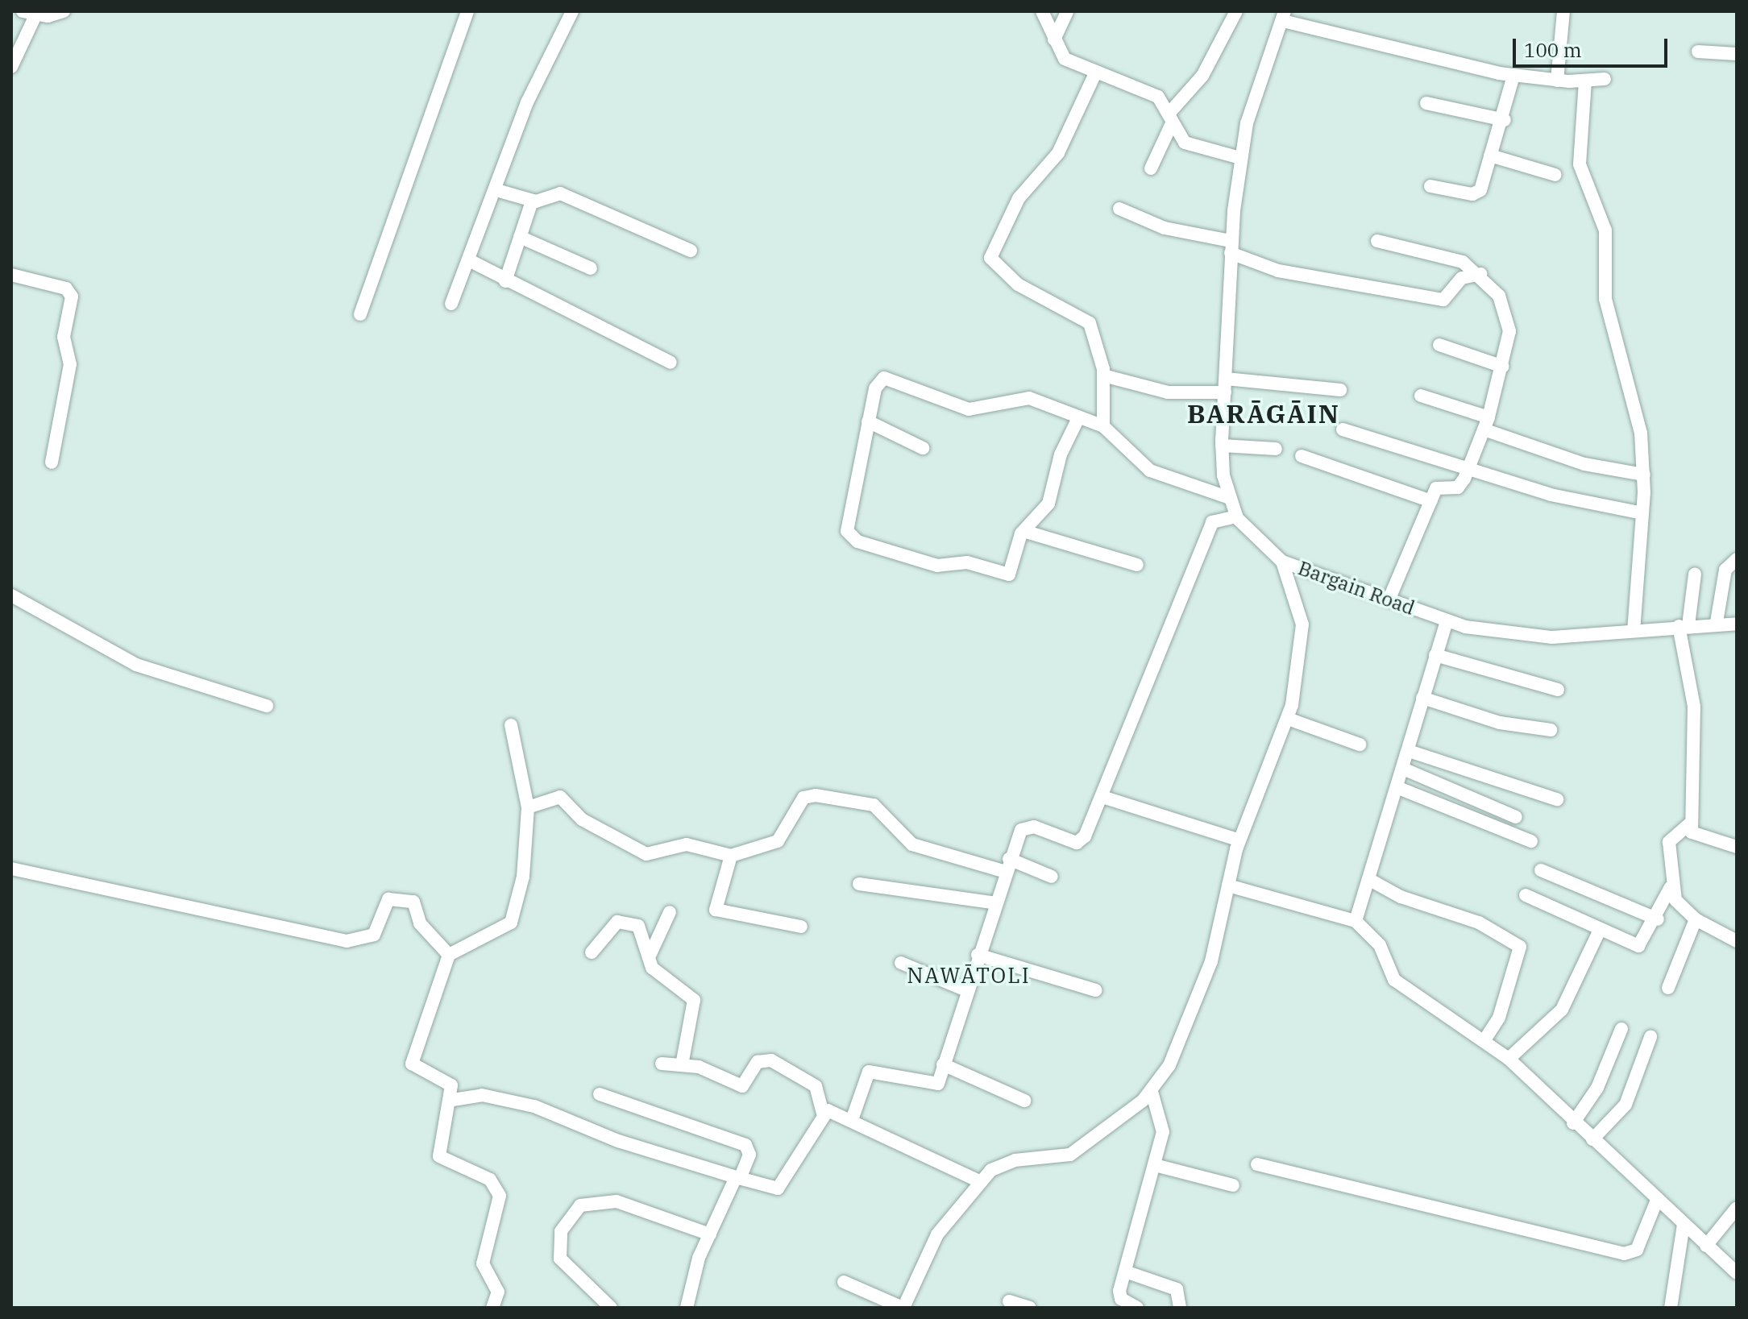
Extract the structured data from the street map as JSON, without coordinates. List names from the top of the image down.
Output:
{
  "streets": {
    "street": ["Bargain Road"]
  },
  "districts": ["BARĀGĀIN", "NAWĀTOLI"],
  "scale_bar": "100 m"
}
